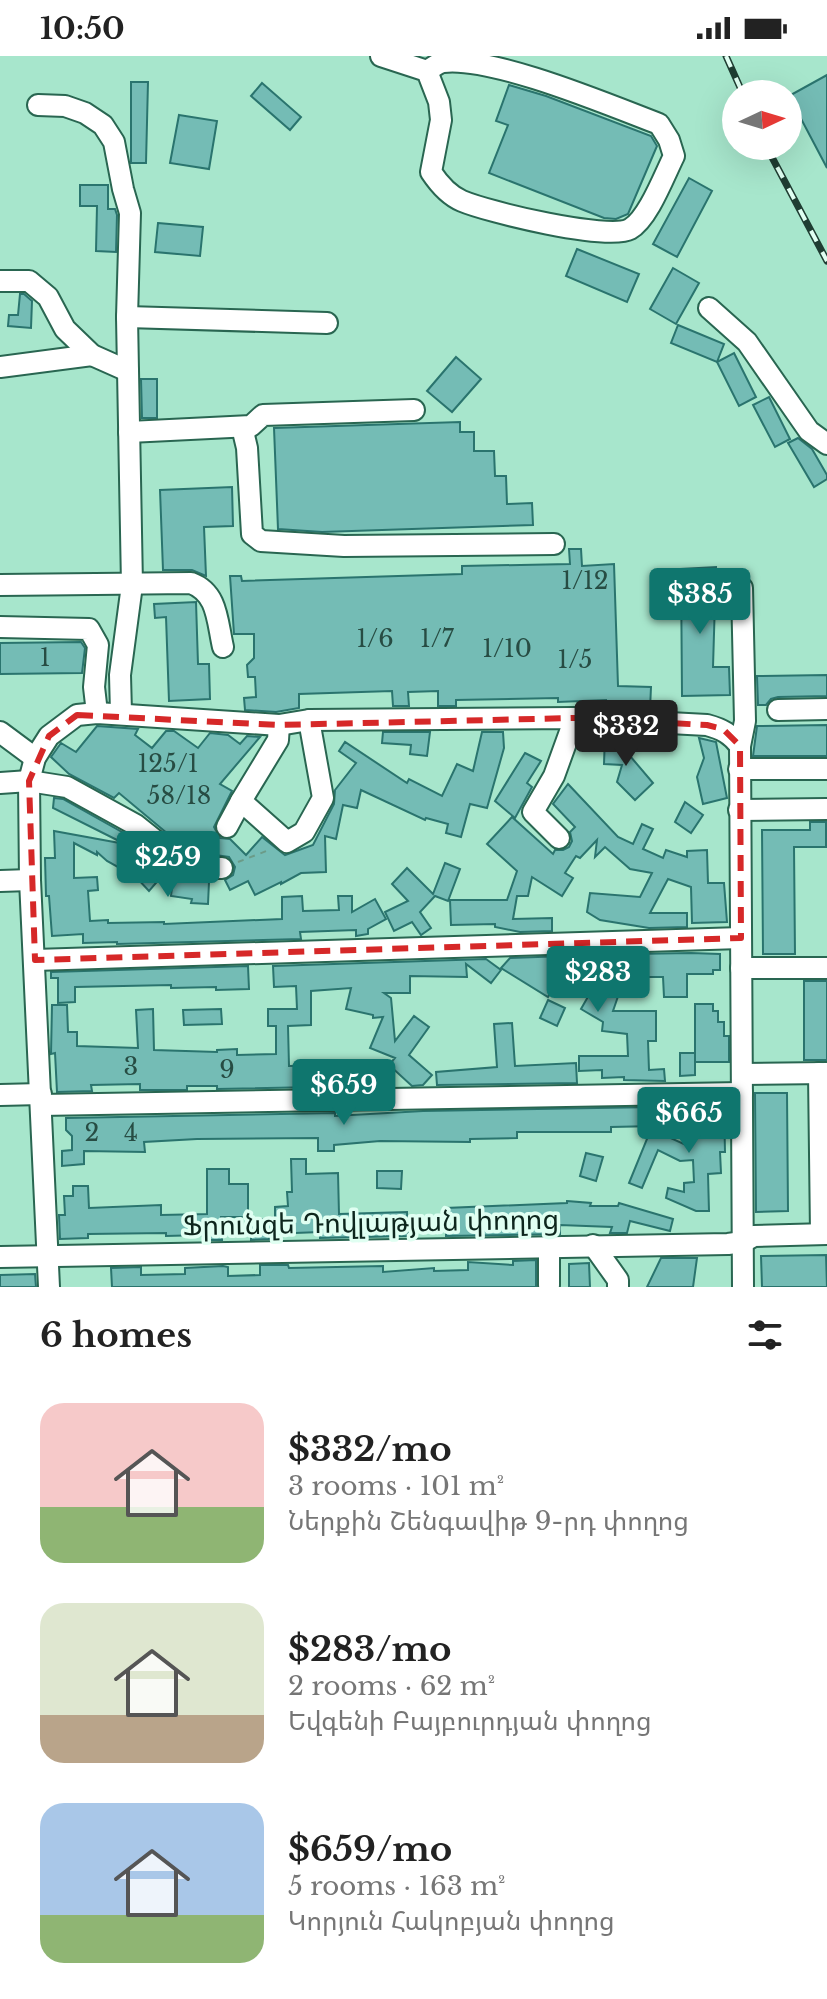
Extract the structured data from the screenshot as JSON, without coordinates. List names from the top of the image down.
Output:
{
  "streets": {
    "street": ["Ֆրունզե Դովլաթյան փողոց"]
  },
  "house_numbers": [
    "1/12",
    "1/6",
    "1/7",
    "1/10",
    "1",
    "1/5",
    "125/1",
    "58/18",
    "3",
    "9",
    "2",
    "4"
  ],
  "north": "right",
  "page": {
    "status": "10:50",
    "price": [
      "$385",
      "$332",
      "$259",
      "$283",
      "$659",
      "$665"
    ],
    "heading": "6 homes",
    "list": [
      {
        "name": "$332/mo",
        "note": "3 rooms · 101 m² · Ներքին Շենգավիթ 9-րդ փողոց"
      },
      {
        "name": "$283/mo",
        "note": "2 rooms · 62 m² · Եվգենի Բայբուրդյան փողոց"
      },
      {
        "name": "$659/mo",
        "note": "5 rooms · 163 m² · Կորյուն Հակոբյան փողոց"
      }
    ]
  }
}
